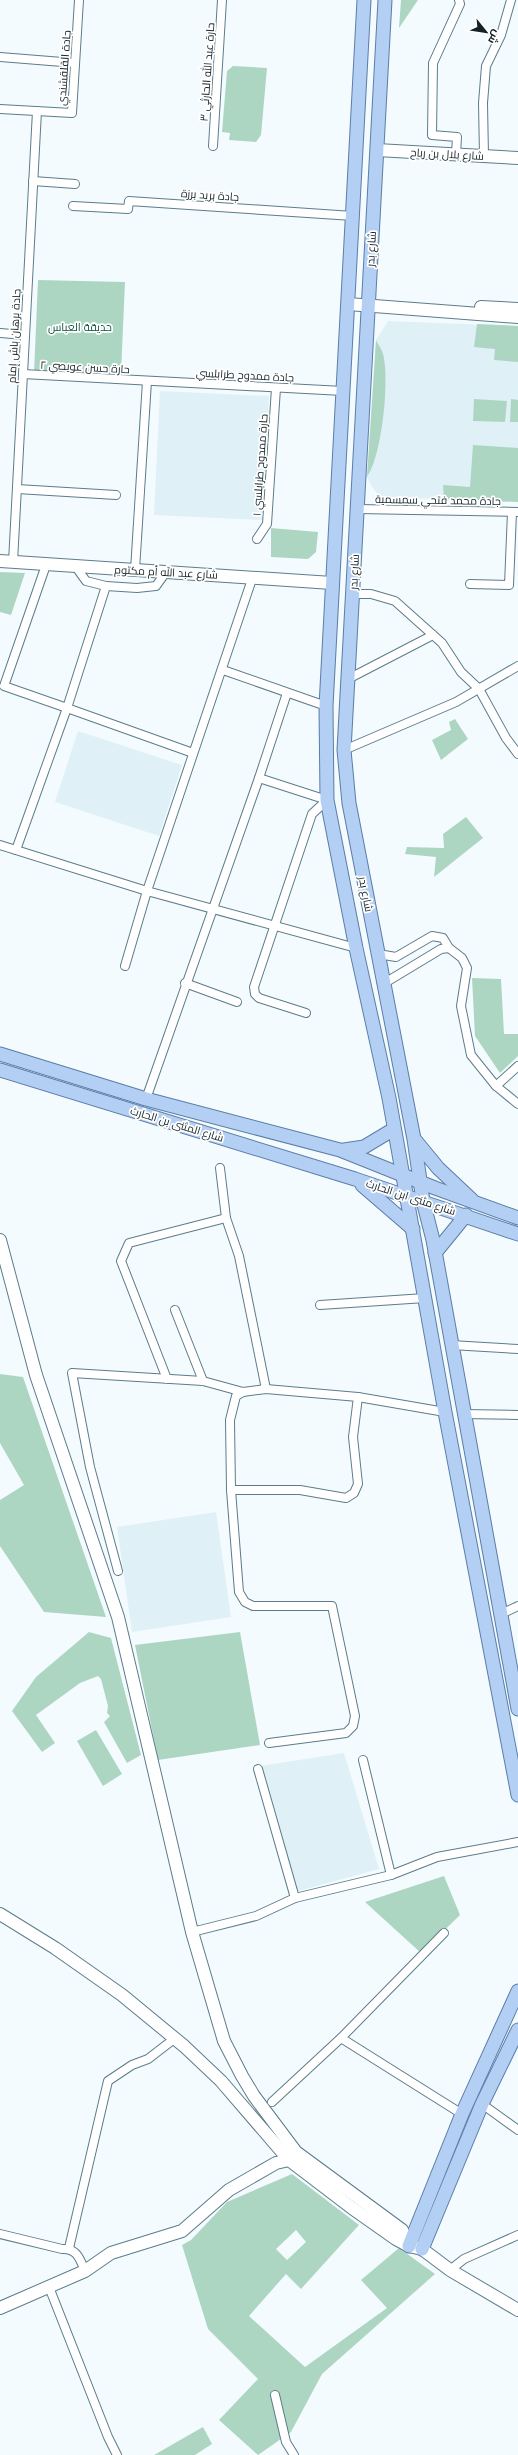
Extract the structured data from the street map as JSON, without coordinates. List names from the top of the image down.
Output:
{
  "streets": {
    "main road": [
      "شارع بلال بن رباح",
      "شارع بدر",
      "شارع عبد اللّه أم مكتوم",
      "شارع المثنى بن الحارث",
      "شارع مثنى ابن الحارث"
    ],
    "street": [
      "جادة القلقشندي",
      "حارة عبد الله الحارثي ٣",
      "جادة بريد برزة",
      "جادة برهان باش إمام",
      "حارة حسن عويصي ٢",
      "جادة ممدوح طرابلسي",
      "حارة ممدوح طرابلسي ١",
      "جادة محمد فتحي سمسمية"
    ]
  },
  "crossings": [
    ["جادة القلقشندي", "جادة برهان باش إمام"],
    ["شارع بلال بن رباح", "شارع بدر"],
    ["جادة بريد برزة", "شارع بدر"],
    ["شارع بدر", "جادة ممدوح طرابلسي"],
    ["شارع بدر", "جادة محمد فتحي سمسمية"],
    ["شارع بدر", "شارع عبد اللّه أم مكتوم"],
    ["شارع بدر", "شارع المثنى بن الحارث"],
    ["شارع بدر", "شارع مثنى ابن الحارث"],
    ["جادة برهان باش إمام", "حارة حسن عويصي ٢"],
    ["جادة برهان باش إمام", "شارع عبد اللّه أم مكتوم"],
    ["حارة حسن عويصي ٢", "جادة ممدوح طرابلسي"],
    ["جادة ممدوح طرابلسي", "حارة ممدوح طرابلسي ١"],
    ["شارع المثنى بن الحارث", "شارع مثنى ابن الحارث"]
  ],
  "parks": ["حديقة العباس"],
  "north": "bottom right"
}
